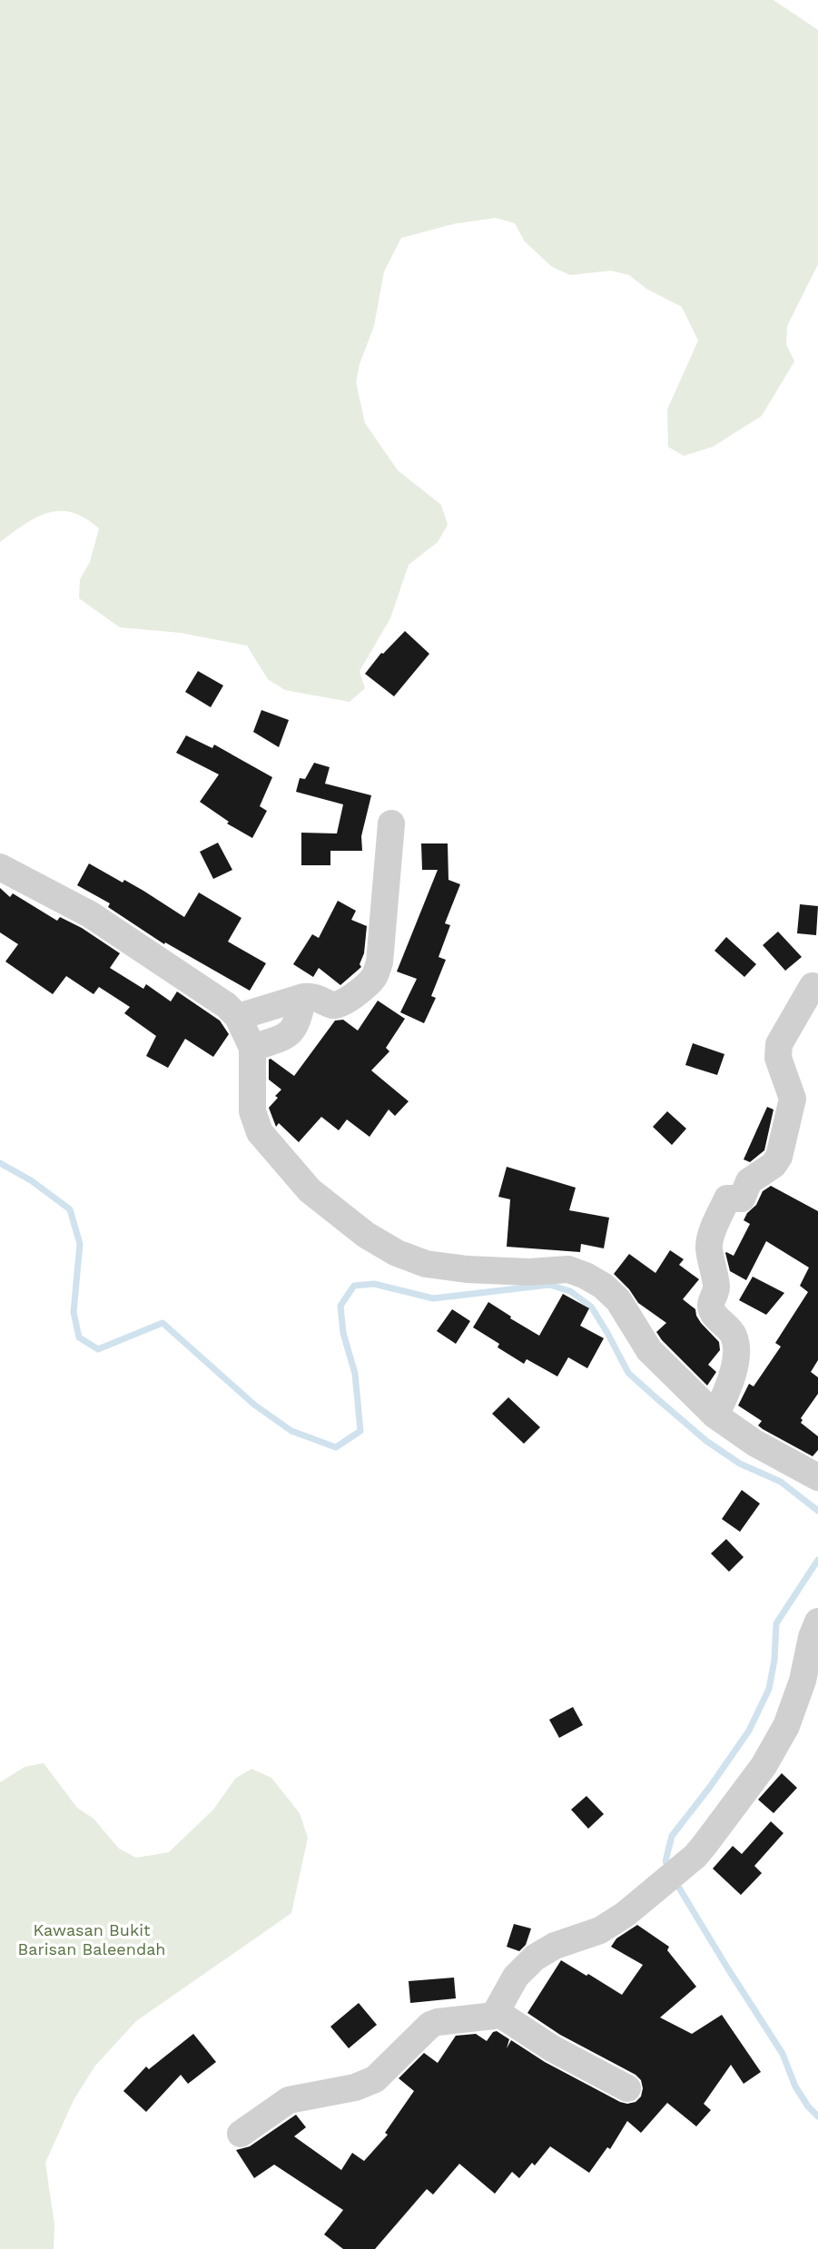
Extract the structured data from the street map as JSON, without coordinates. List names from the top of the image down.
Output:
{
  "parks": ["Kawasan Bukit Barisan Baleendah"]
}
